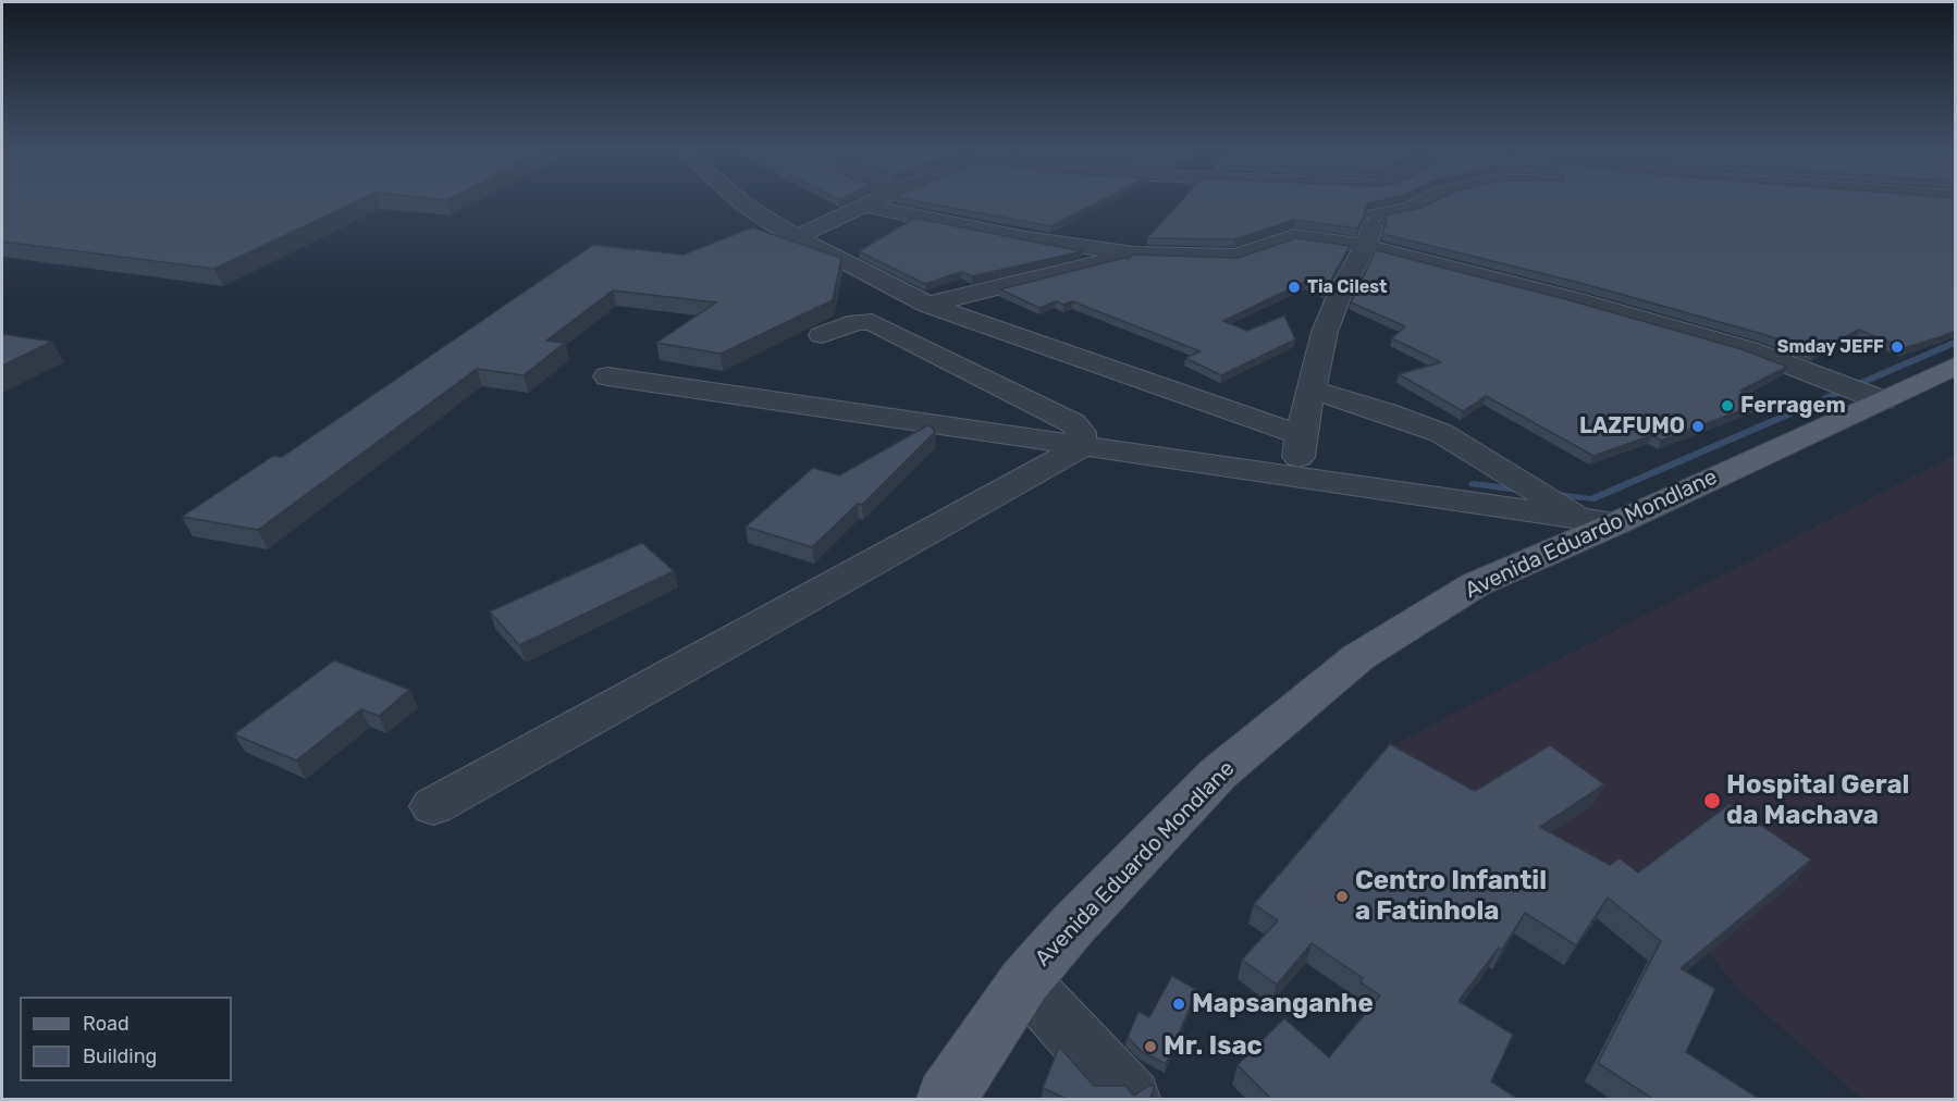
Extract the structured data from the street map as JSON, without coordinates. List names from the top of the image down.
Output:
{
  "streets": {
    "main road": ["Avenida Eduardo Mondlane"]
  },
  "places": [
    "Tia Cilest",
    "Smday JEFF",
    "Ferragem",
    "LAZFUMO",
    "Hospital Geral da Machava",
    "Centro Infantil a Fatinhola",
    "Mapsanganhe",
    "Mr. Isac"
  ],
  "legend": ["Road", "Building"]
}
